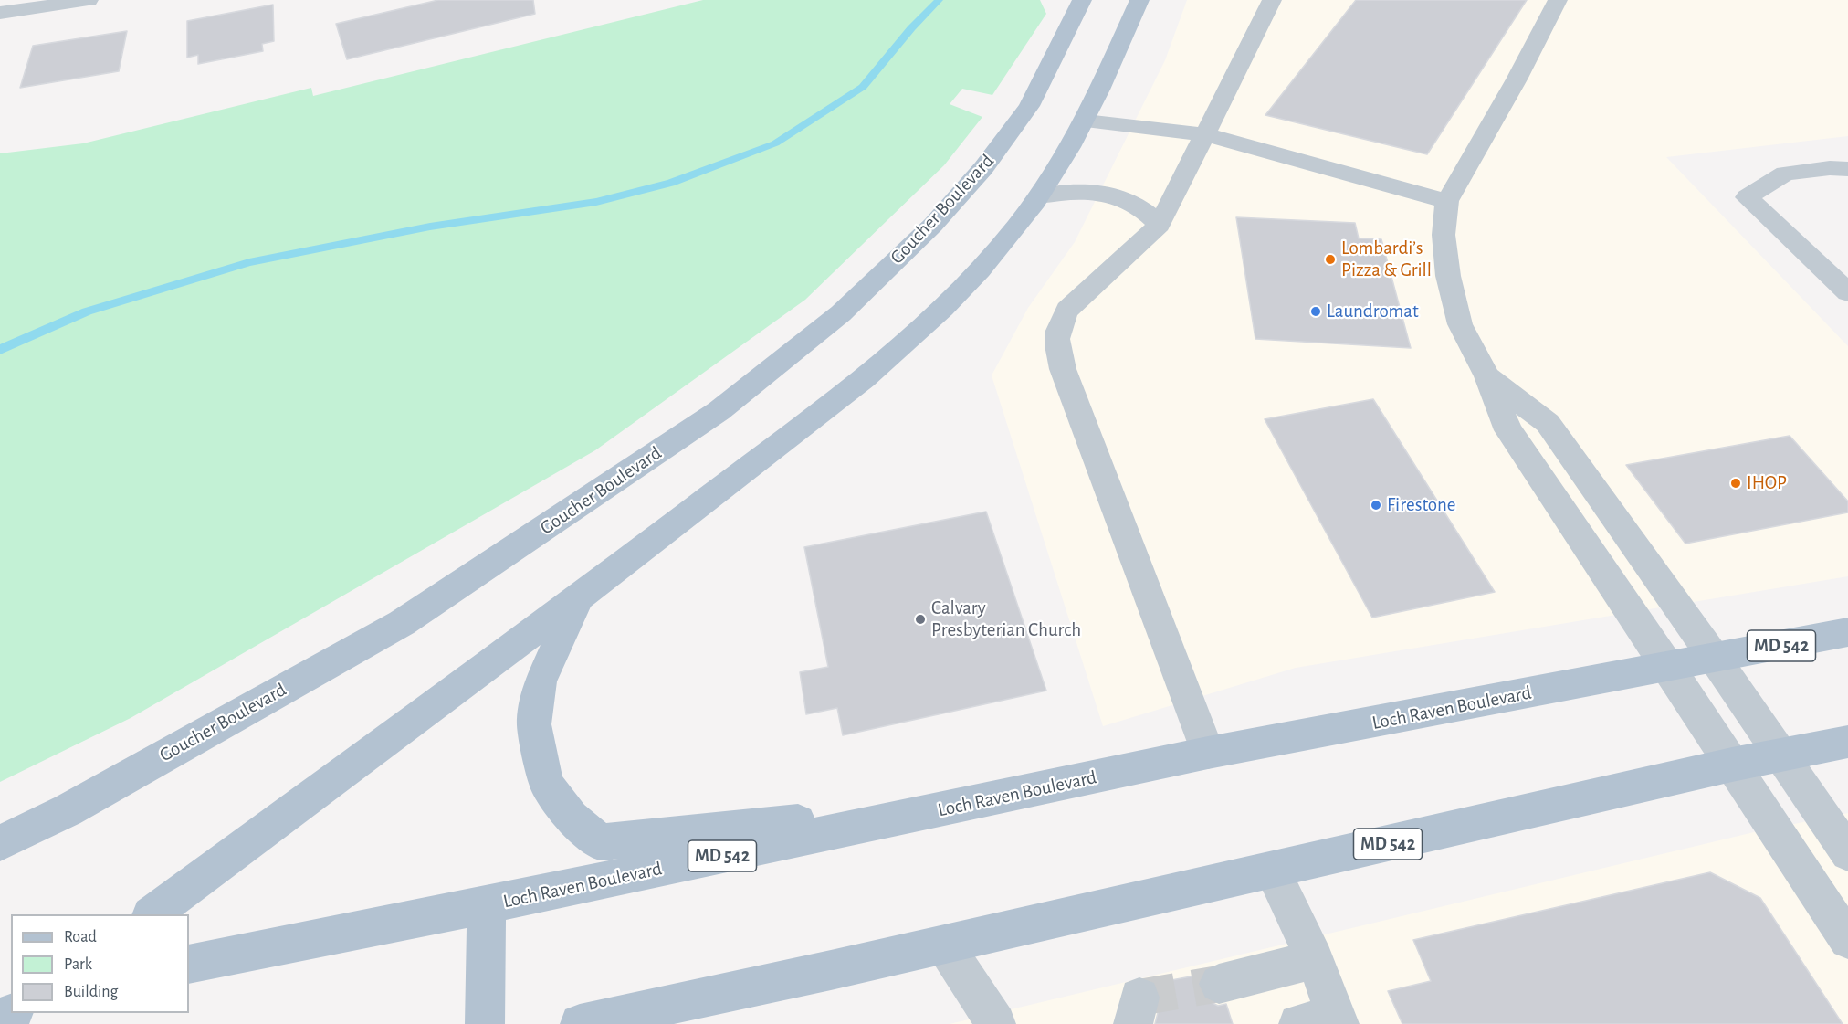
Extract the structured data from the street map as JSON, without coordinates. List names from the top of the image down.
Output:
{
  "streets": {
    "main road": ["Goucher Boulevard", "MD 542", "Loch Raven Boulevard"]
  },
  "places": [
    "Lombardi’s Pizza & Grill",
    "Laundromat",
    "IHOP",
    "Firestone",
    "Calvary Presbyterian Church"
  ],
  "legend": ["Road", "Park", "Building"]
}
